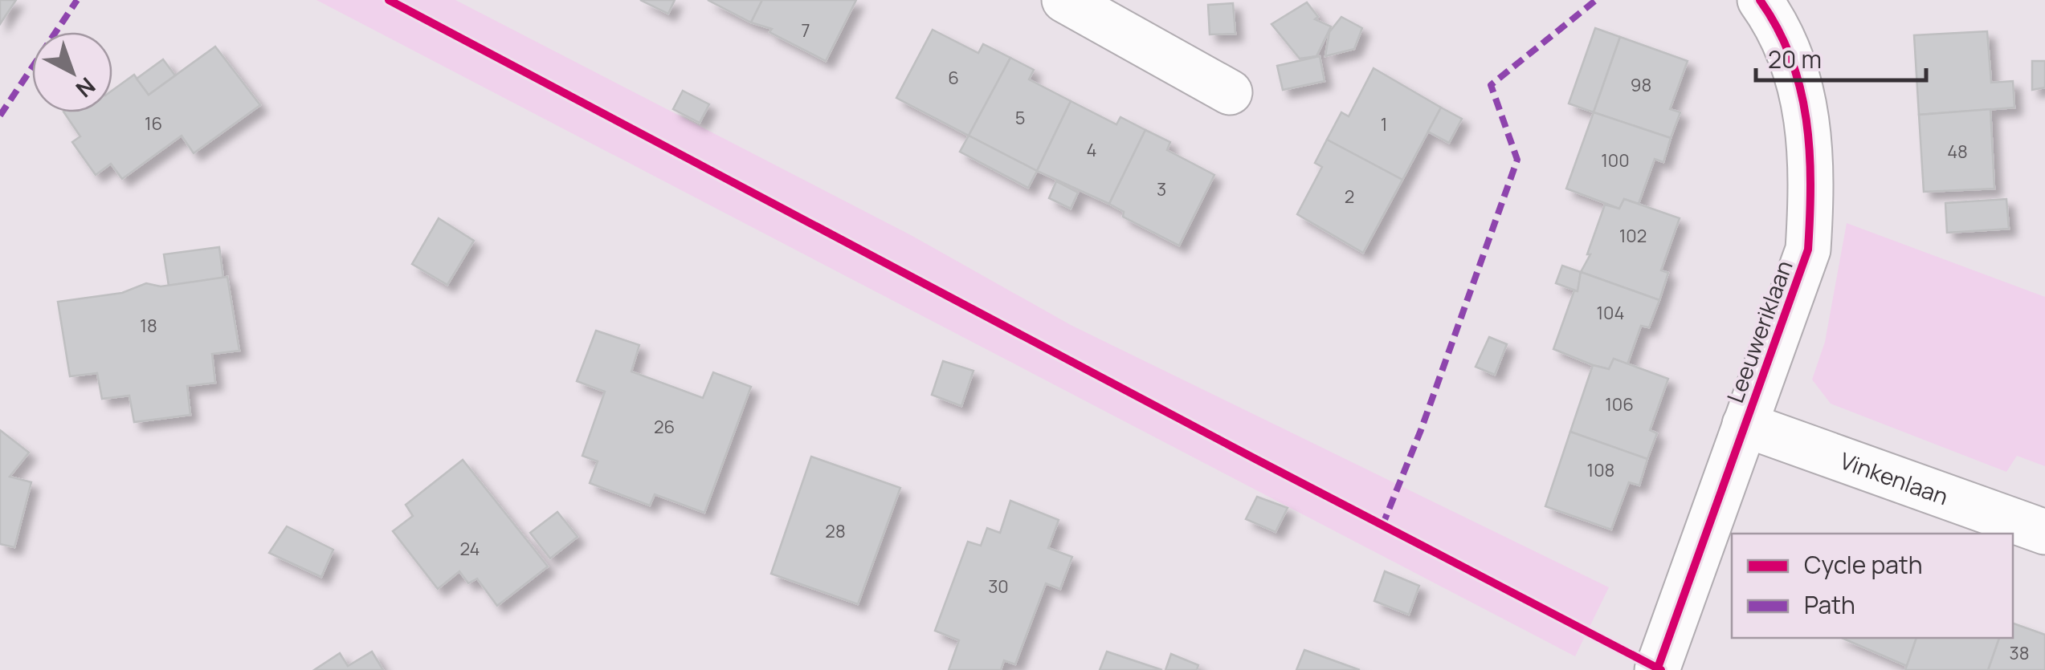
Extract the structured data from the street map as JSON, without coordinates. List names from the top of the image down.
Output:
{
  "streets": {
    "street": ["Leeuweriklaan", "Vinkenlaan"]
  },
  "crossings": [
    ["Leeuweriklaan", "Vinkenlaan"]
  ],
  "house_numbers": [
    "7",
    "6",
    "98",
    "5",
    "16",
    "1",
    "4",
    "48",
    "100",
    "3",
    "2",
    "102",
    "104",
    "18",
    "106",
    "26",
    "108",
    "28",
    "24",
    "30",
    "38"
  ],
  "legend": ["Cycle path", "Path"],
  "scale_bar": "20 m",
  "north": "bottom right"
}
